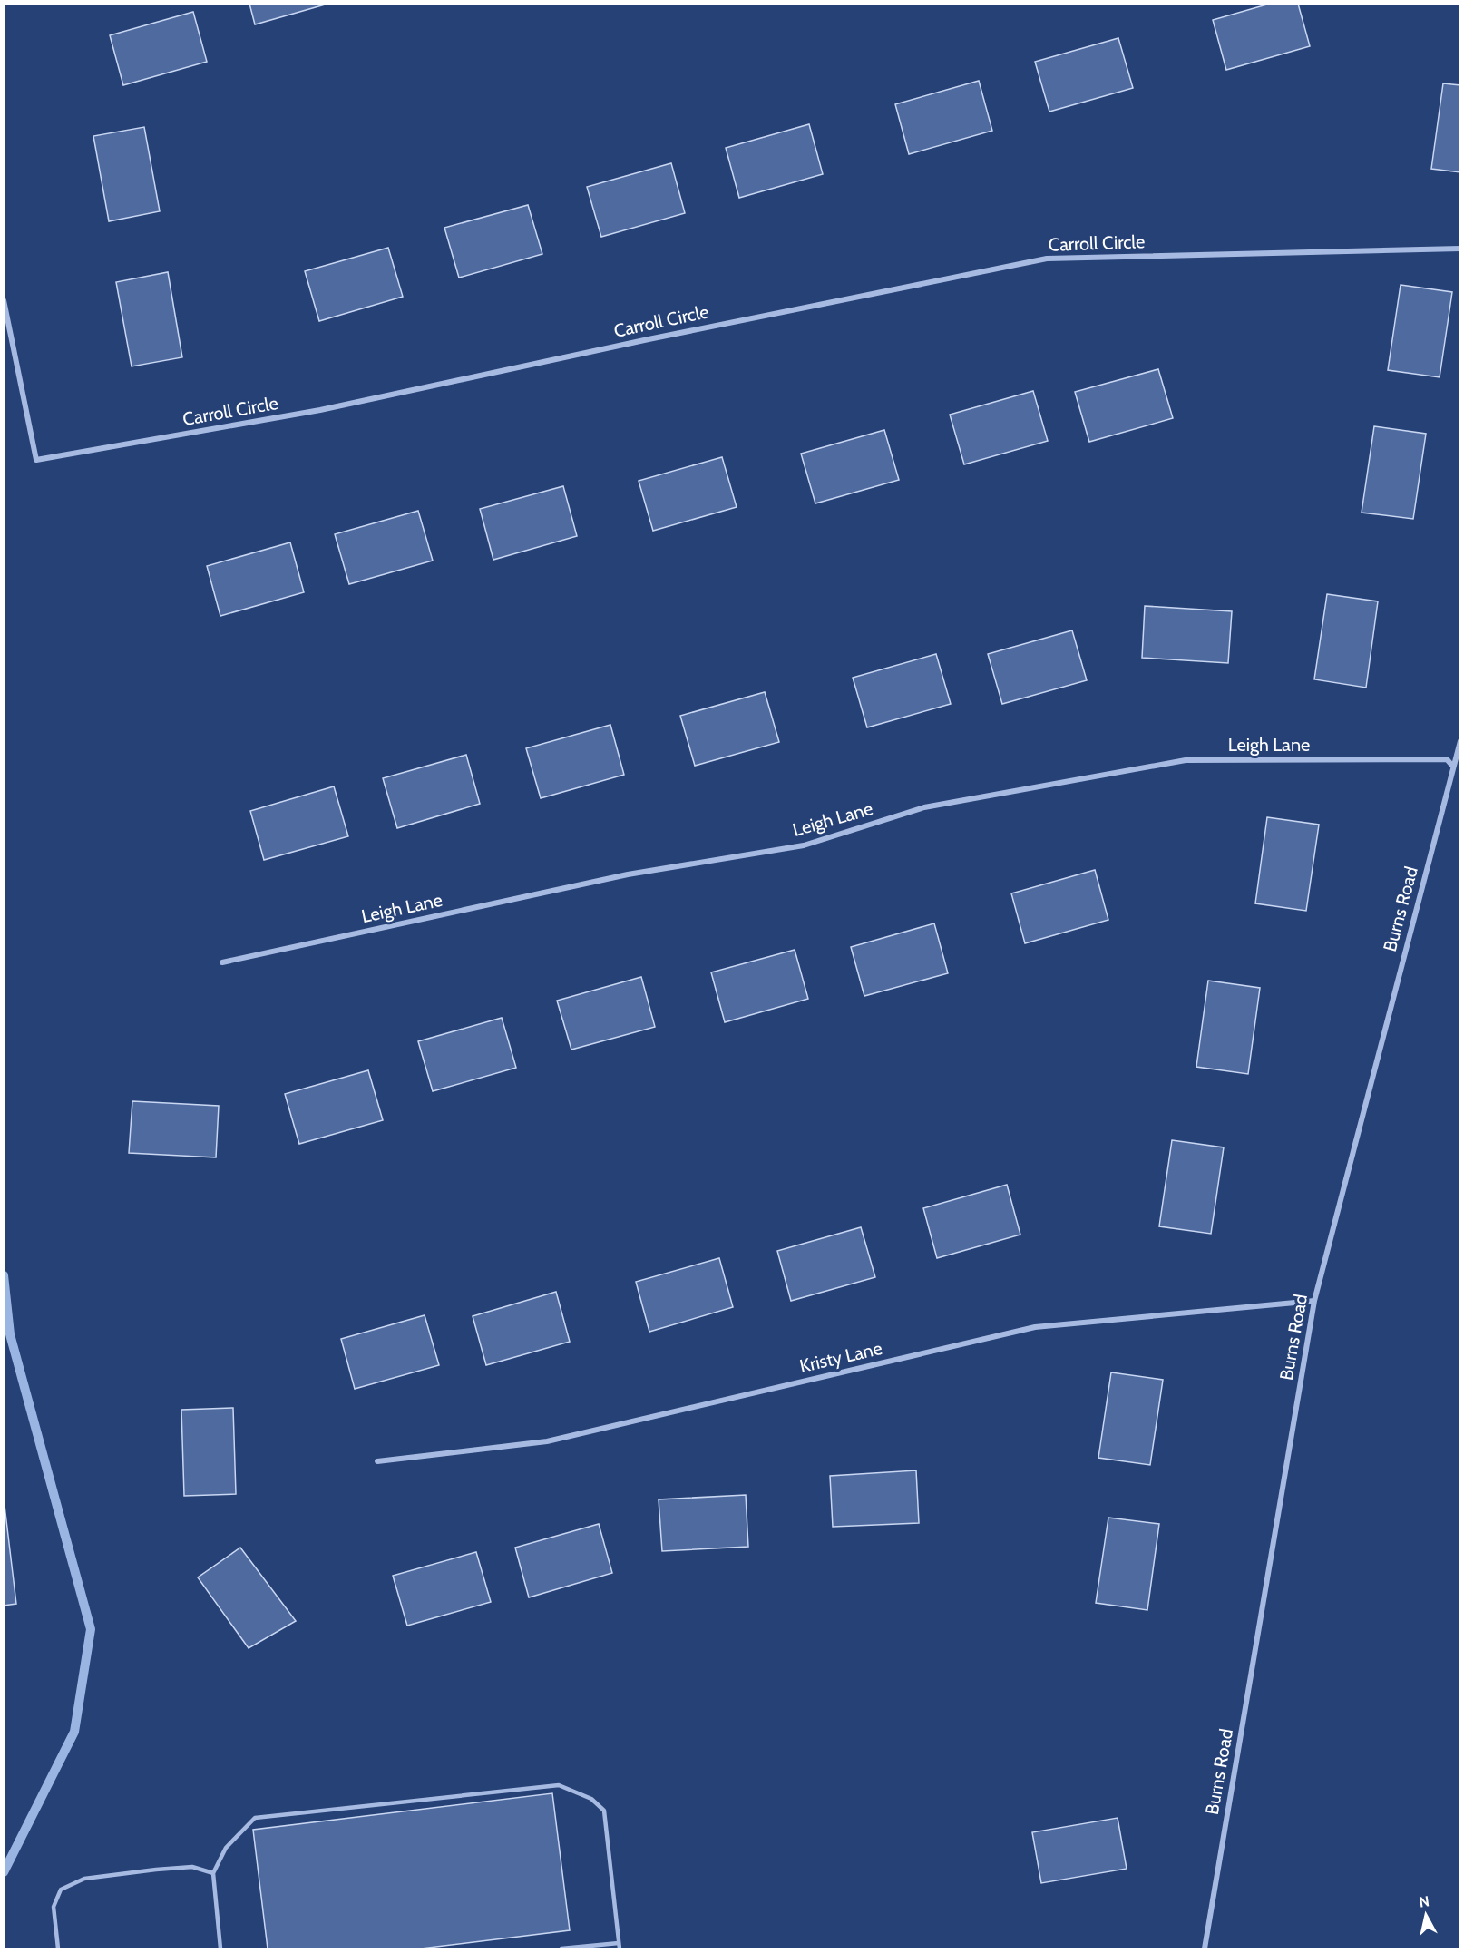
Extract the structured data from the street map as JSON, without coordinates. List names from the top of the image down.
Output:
{
  "streets": {
    "street": [
      "Carroll Circle",
      "Leigh Lane",
      "Burns Road",
      "Kristy Lane"
    ]
  },
  "crossings": [
    ["Leigh Lane", "Burns Road"],
    ["Burns Road", "Kristy Lane"]
  ],
  "north": "top"
}
